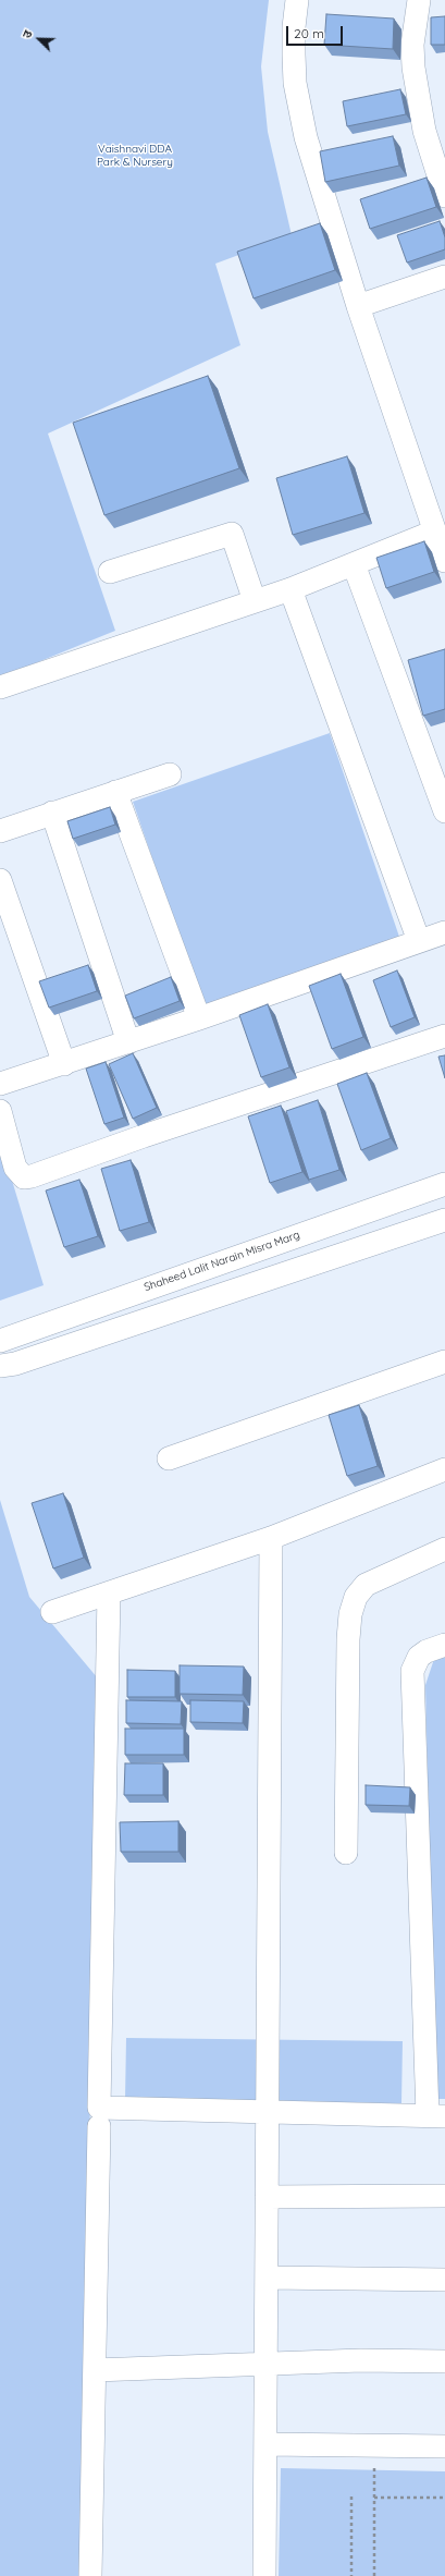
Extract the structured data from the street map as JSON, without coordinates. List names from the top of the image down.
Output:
{
  "streets": {
    "street": ["Shaheed Lalit Narain Misra Marg"]
  },
  "parks": ["Vaishnavi DDA Park & Nursery"],
  "scale_bar": "20 m",
  "north": "top left"
}
